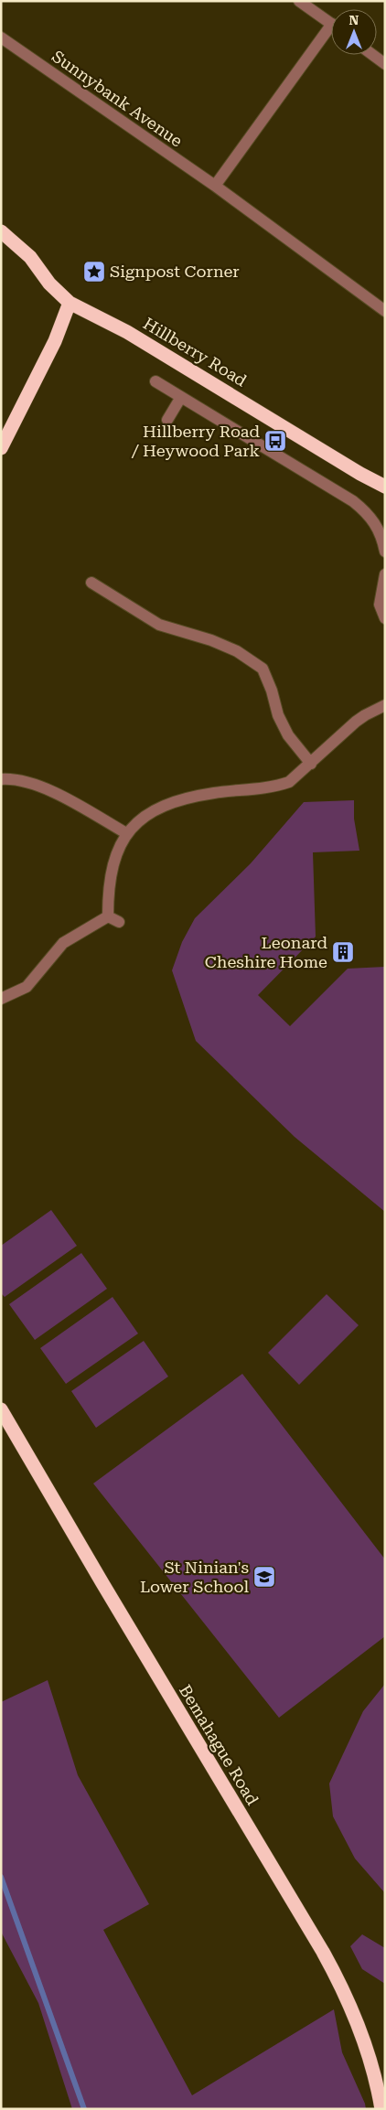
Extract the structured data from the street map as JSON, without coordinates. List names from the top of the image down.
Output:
{
  "streets": {
    "highway": ["Hillberry Road", "Bemahague Road"],
    "street": ["Sunnybank Avenue"]
  },
  "places": {
    "place": ["Signpost Corner"],
    "bus stop": ["Hillberry Road / Heywood Park"],
    "building": ["Leonard Cheshire Home"],
    "school or university": ["St Ninian's Lower School"]
  },
  "north": "top"
}
